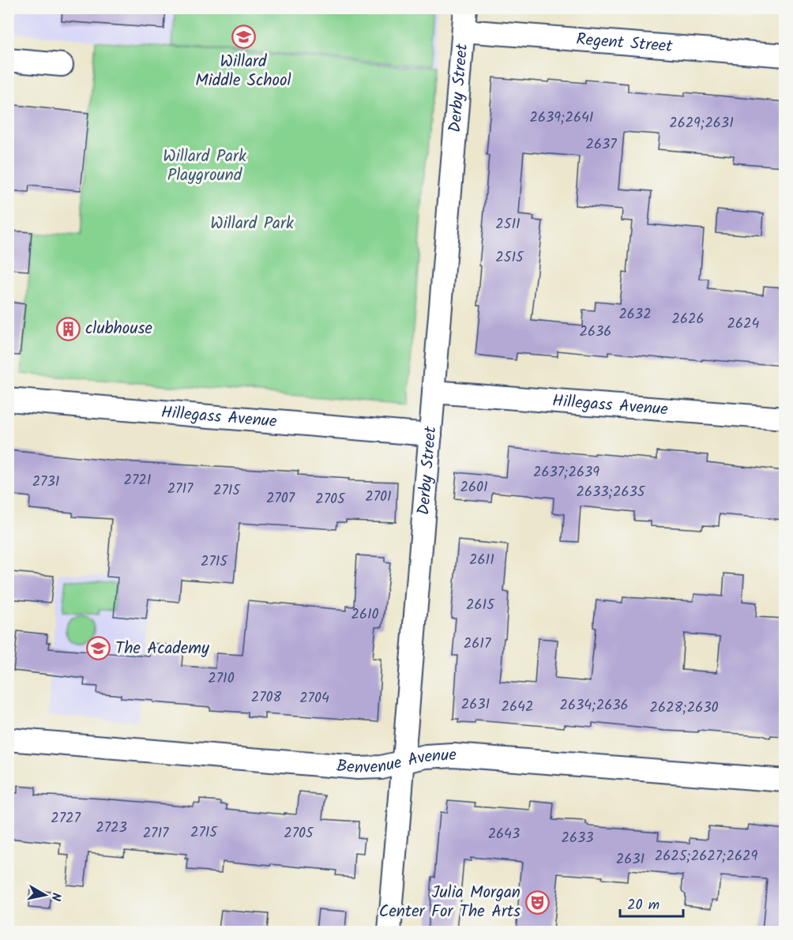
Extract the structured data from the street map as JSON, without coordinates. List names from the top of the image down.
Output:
{
  "streets": {
    "street": [
      "Regent Street",
      "Derby Street",
      "Hillegass Avenue",
      "Benvenue Avenue"
    ]
  },
  "crossings": [
    ["Regent Street", "Derby Street"],
    ["Derby Street", "Hillegass Avenue"],
    ["Derby Street", "Benvenue Avenue"]
  ],
  "parks": ["Willard Park Playground", "Willard Park"],
  "places": {
    "school or university": ["Willard Middle School", "The Academy"],
    "building": ["clubhouse"],
    "theatre": ["Julia Morgan Center For The Arts"]
  },
  "house_numbers": [
    "2639;2641",
    "2629;2631",
    "2637",
    "2511",
    "2515",
    "2632",
    "2626",
    "2624",
    "2636",
    "2637;2639",
    "2721",
    "2731",
    "2601",
    "2717",
    "2715",
    "2633;2635",
    "2701",
    "2707",
    "2705",
    "2611",
    "2715",
    "2615",
    "2610",
    "2617",
    "2710",
    "2708",
    "2704",
    "2631",
    "2634;2636",
    "2642",
    "2628;2630",
    "2727",
    "2723",
    "2715",
    "2717",
    "2705",
    "2643",
    "2633",
    "2625;2627;2629",
    "2631"
  ],
  "scale_bar": "20 m",
  "north": "right"
}
